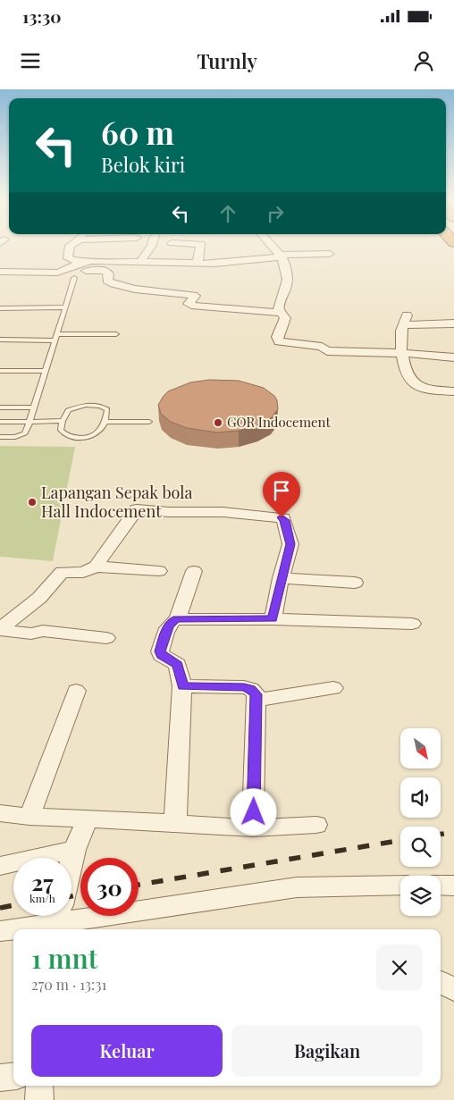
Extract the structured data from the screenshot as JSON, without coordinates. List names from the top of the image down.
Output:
{
  "places": ["GOR Indocement", "Lapangan Sepak bola Hall Indocement"],
  "north": "bottom right",
  "page": {
    "status": "13:30",
    "header": "Turnly",
    "turn": ["60 m", "Belok kiri"],
    "speed": "27 km/h",
    "limit": "30",
    "heading": ["1 mnt", "270 m · 13:31"],
    "buttons": ["Keluar", "Bagikan"]
  }
}
